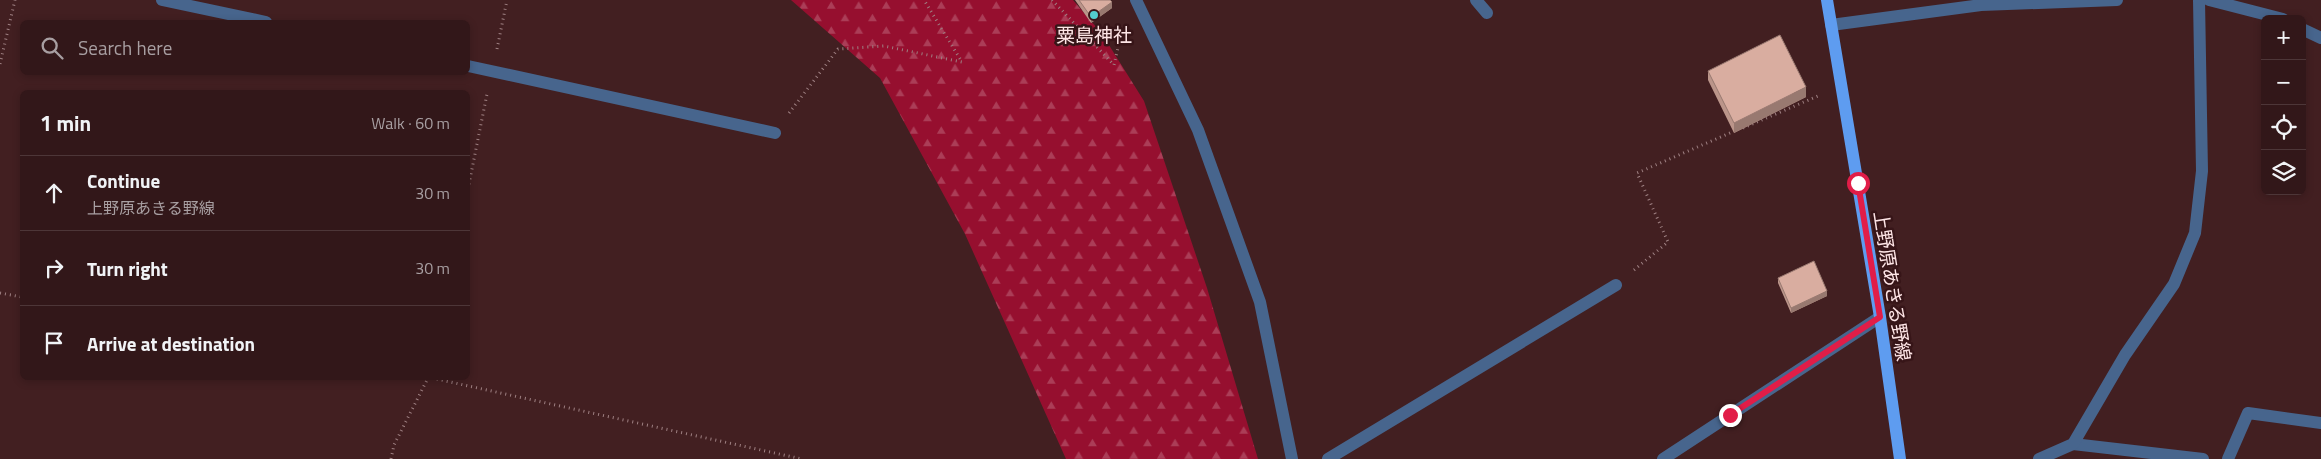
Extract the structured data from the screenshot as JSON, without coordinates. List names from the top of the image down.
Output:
{
  "streets": {
    "main road": ["上野原あきる野線"]
  },
  "places": ["粟島神社"],
  "page": {
    "map_buttons": ["+", "−"],
    "search": "Search here",
    "heading": ["1 min", "Walk · 60 m"],
    "list": [
      ["Continue", "上野原あきる野線", "30 m"],
      ["Turn right", "30 m"],
      "Arrive at destination"
    ]
  }
}
